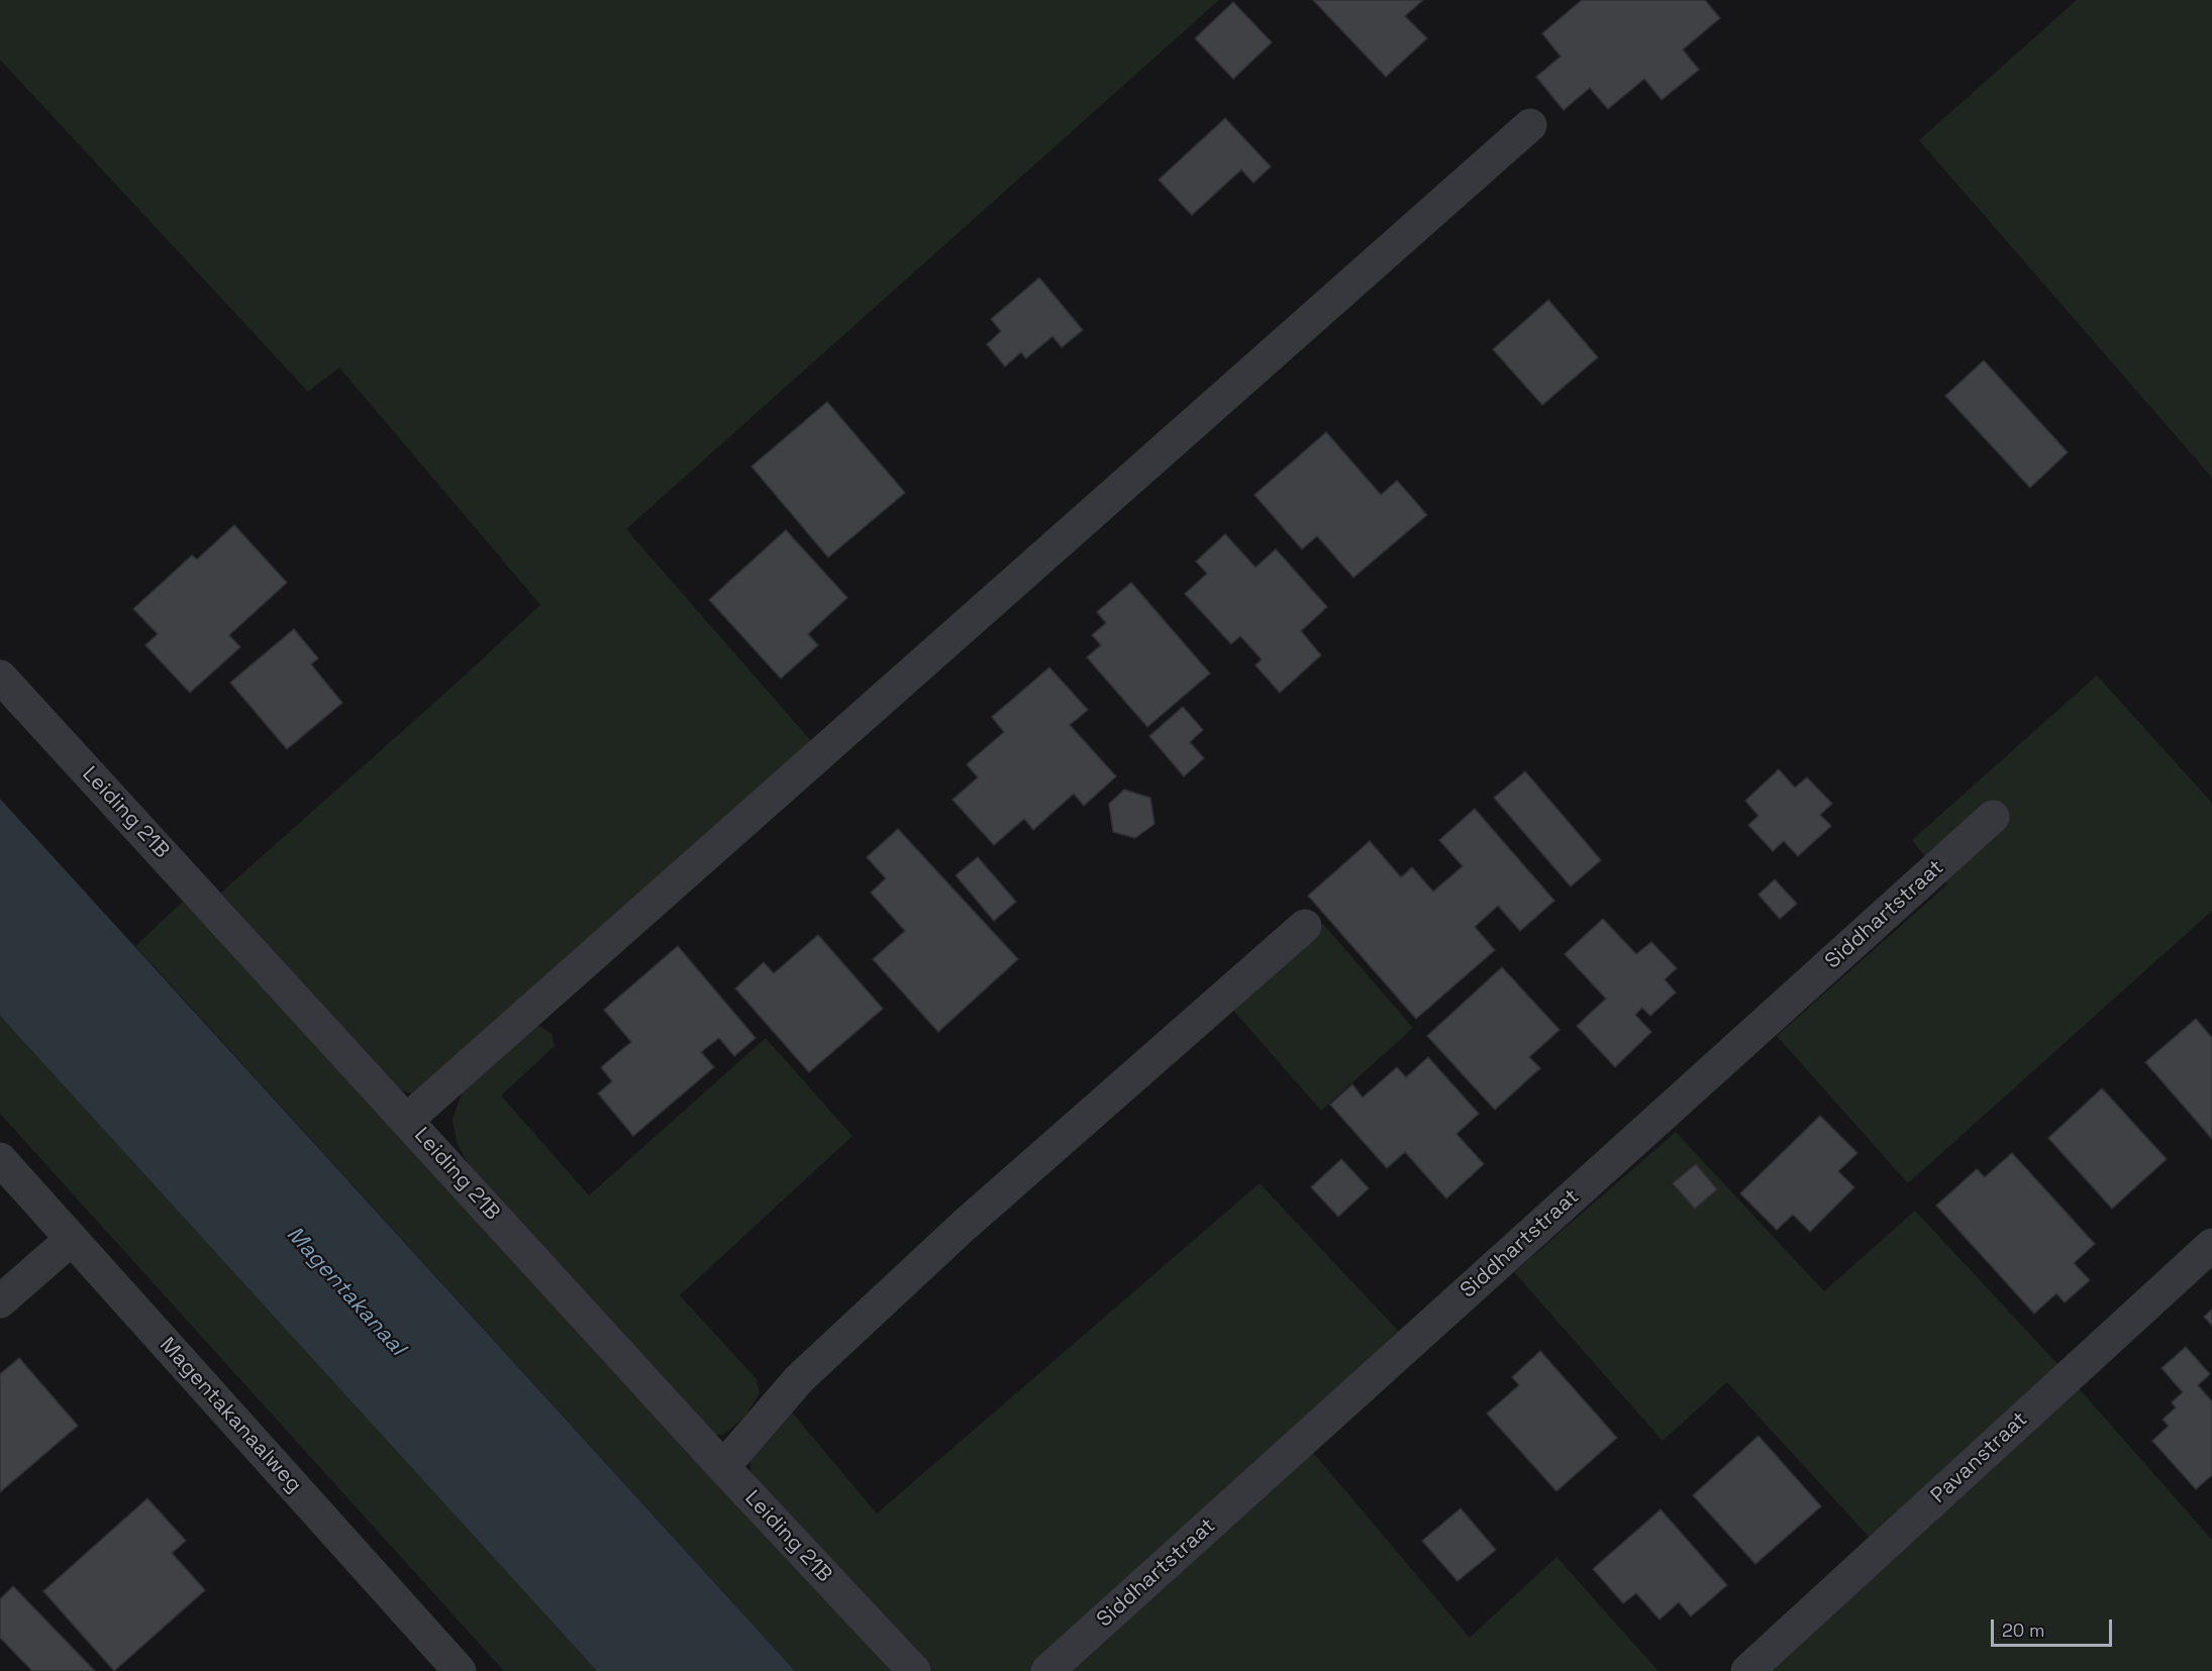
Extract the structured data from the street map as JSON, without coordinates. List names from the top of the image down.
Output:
{
  "streets": {
    "street": [
      "Leiding 21B",
      "Siddhartstraat",
      "Magentakanaalweg",
      "Pavanstraat"
    ]
  },
  "water": ["Magentakanaal"],
  "scale_bar": "20 m"
}
